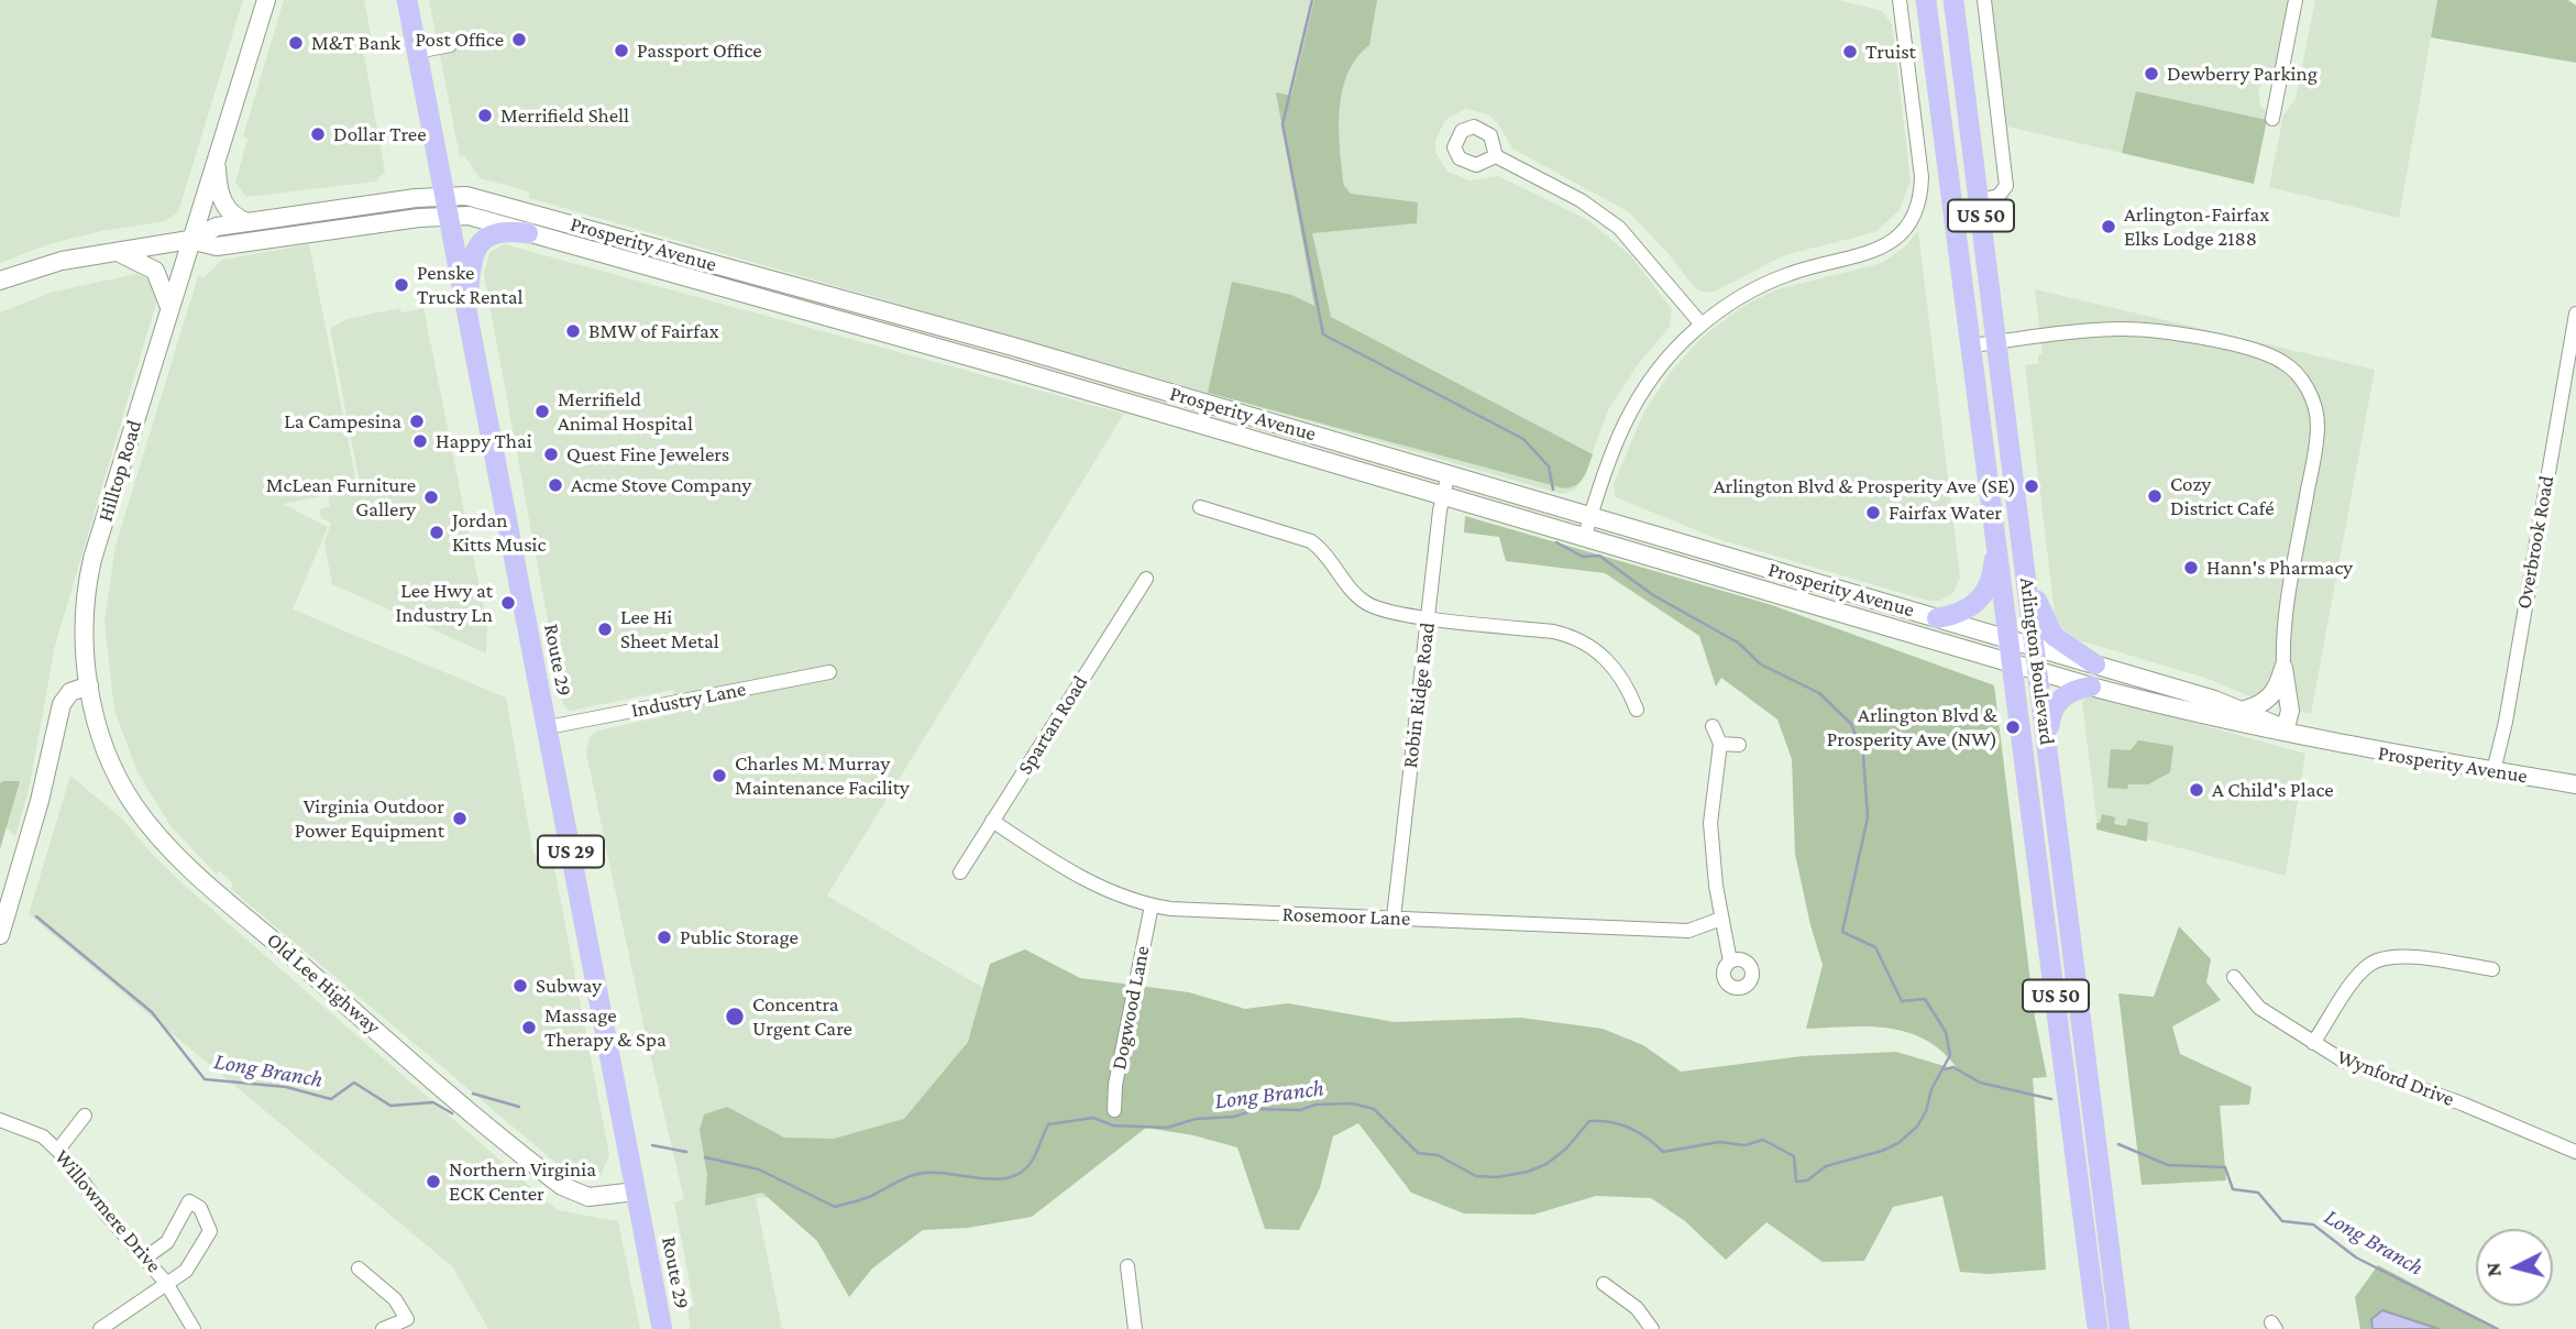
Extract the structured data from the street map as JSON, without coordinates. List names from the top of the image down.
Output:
{
  "streets": {
    "main road": [
      "US 50",
      "Prosperity Avenue",
      "Hilltop Road",
      "Route 29",
      "Arlington Boulevard",
      "US 29",
      "Old Lee Highway"
    ],
    "street": [
      "Overbrook Road",
      "Robin Ridge Road",
      "Industry Lane",
      "Spartan Road",
      "Rosemoor Lane",
      "Dogwood Lane",
      "Wynford Drive",
      "Willowmere Drive"
    ]
  },
  "crossings": [
    ["Prosperity Avenue", "Hilltop Road"],
    ["Prosperity Avenue", "Overbrook Road"],
    ["Prosperity Avenue", "Route 29"],
    ["Prosperity Avenue", "Arlington Boulevard"],
    ["Prosperity Avenue", "Robin Ridge Road"],
    ["Hilltop Road", "Old Lee Highway"],
    ["Route 29", "Industry Lane"],
    ["Route 29", "Old Lee Highway"],
    ["Robin Ridge Road", "Rosemoor Lane"],
    ["Spartan Road", "Rosemoor Lane"],
    ["Rosemoor Lane", "Dogwood Lane"]
  ],
  "water": ["Long Branch"],
  "places": [
    "Post Office",
    "M&T Bank",
    "Passport Office",
    "Truist",
    "Dewberry Parking",
    "Merrifield Shell",
    "Dollar Tree",
    "Arlington-Fairfax Elks Lodge 2188",
    "Penske Truck Rental",
    "BMW of Fairfax",
    "Merrifield Animal Hospital",
    "La Campesina",
    "Happy Thai",
    "Quest Fine Jewelers",
    "Acme Stove Company",
    "Arlington Blvd & Prosperity Ave (SE)",
    "Cozy District Café",
    "McLean Furniture Gallery",
    "Fairfax Water",
    "Jordan Kitts Music",
    "Hann's Pharmacy",
    "Lee Hwy at Industry Ln",
    "Lee Hi Sheet Metal",
    "Arlington Blvd & Prosperity Ave (NW)",
    "Charles M. Murray Maintenance Facility",
    "A Child's Place",
    "Virginia Outdoor Power Equipment",
    "Public Storage",
    "Subway",
    "Concentra Urgent Care",
    "Massage Therapy & Spa",
    "Northern Virginia ECK Center"
  ],
  "north": "left"
}
